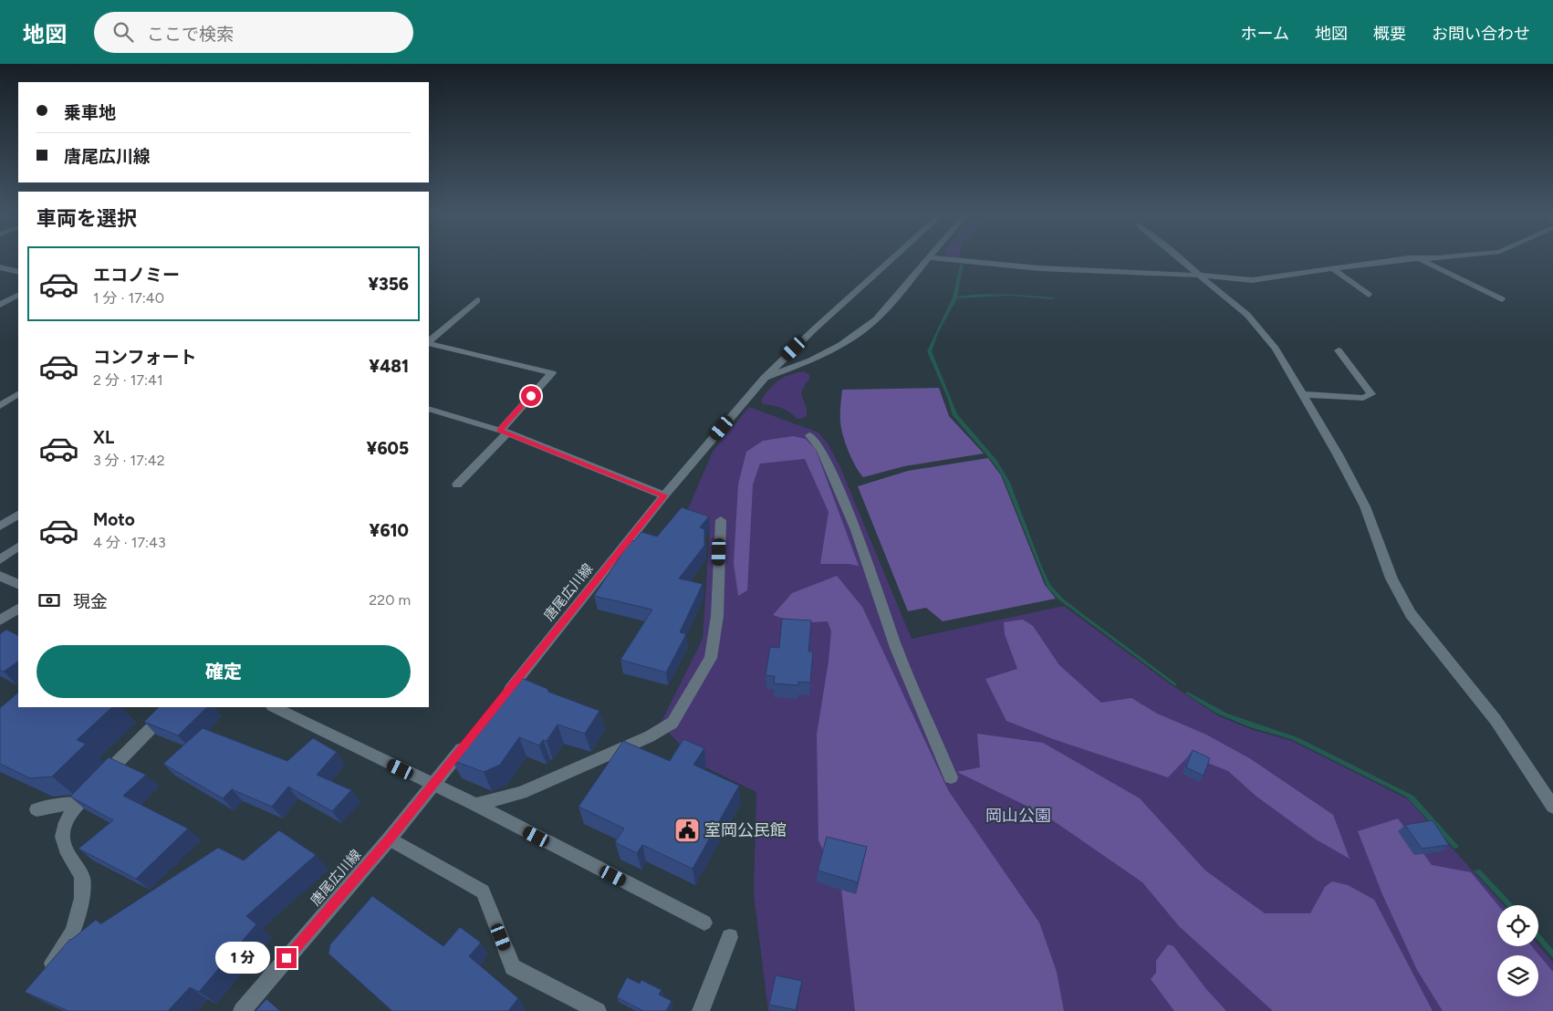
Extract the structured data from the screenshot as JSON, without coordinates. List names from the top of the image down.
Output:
{
  "streets": {
    "street": ["唐尾広川線"]
  },
  "parks": ["岡山公園"],
  "places": {
    "public building": ["室岡公民館"]
  },
  "page": {
    "header": "地図",
    "search": "ここで検索",
    "nav": [
      "ホーム",
      "地図",
      "概要",
      "お問い合わせ"
    ],
    "banner": ["乗車地", "唐尾広川線"],
    "heading": "車両を選択",
    "list": [
      {
        "name": "エコノミー",
        "note": "1 分 · 17:40",
        "value": "¥356"
      },
      {
        "name": "コンフォート",
        "note": "2 分 · 17:41",
        "value": "¥481"
      },
      {
        "name": "XL",
        "note": "3 分 · 17:42",
        "value": "¥605"
      },
      {
        "name": "Moto",
        "note": "4 分 · 17:43",
        "value": "¥610"
      }
    ],
    "pay": ["現金", "220 m"],
    "buttons": "確定",
    "bubble": "1 分"
  }
}
